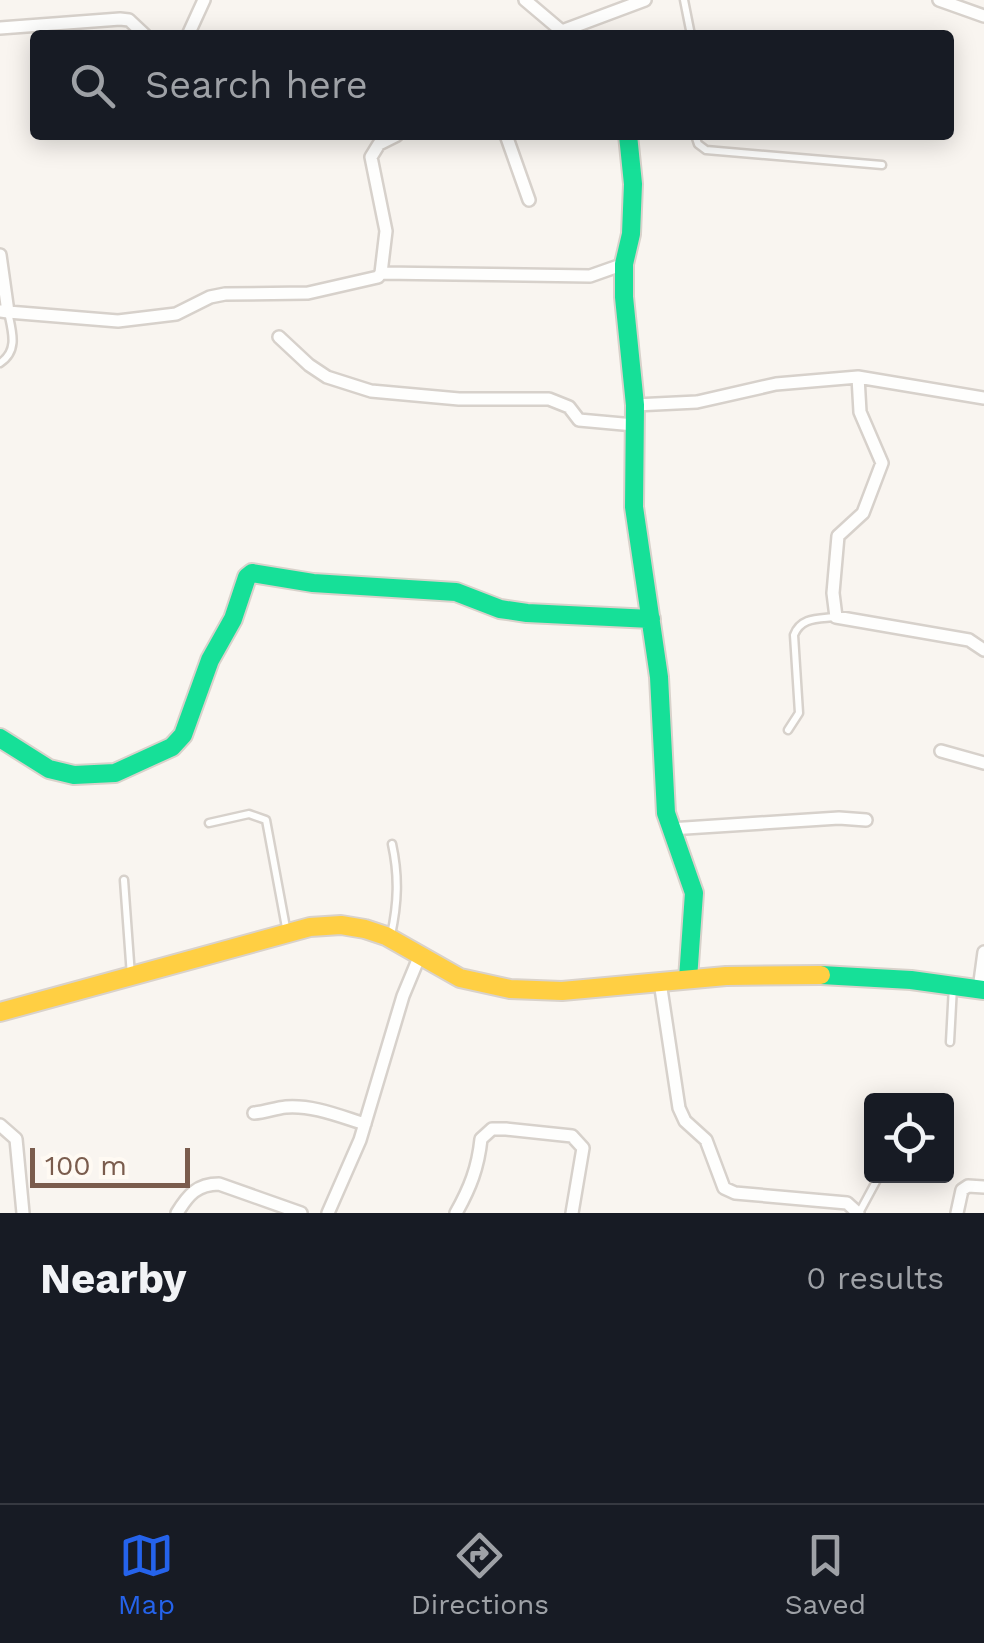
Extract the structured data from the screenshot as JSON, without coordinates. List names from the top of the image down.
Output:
{
  "scale_bar": "100 m",
  "page": {
    "search": "Search here",
    "scale": "100 m",
    "heading": ["Nearby", "0 results"],
    "nav": ["Map", "Directions", "Saved"]
  }
}
